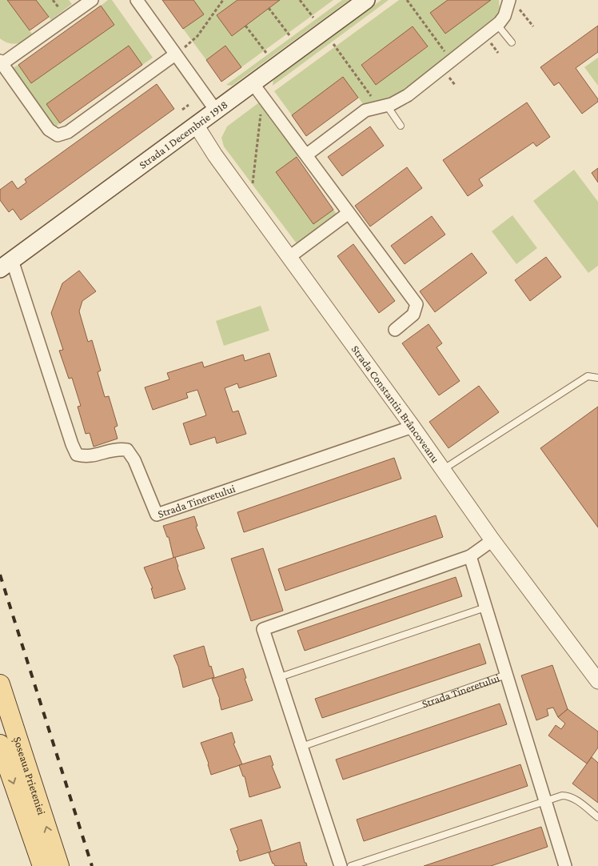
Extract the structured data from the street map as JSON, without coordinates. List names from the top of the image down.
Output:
{
  "streets": {
    "main road": ["Strada 1 Decembrie 1918", "Șoseaua Prieteniei"],
    "street": ["Strada Constantin Brâncoveanu", "Strada Tineretului"]
  },
  "crossings": [
    ["Strada 1 Decembrie 1918", "Strada Constantin Brâncoveanu"],
    ["Strada 1 Decembrie 1918", "Strada Tineretului"],
    ["Strada Constantin Brâncoveanu", "Strada Tineretului"]
  ]
}
